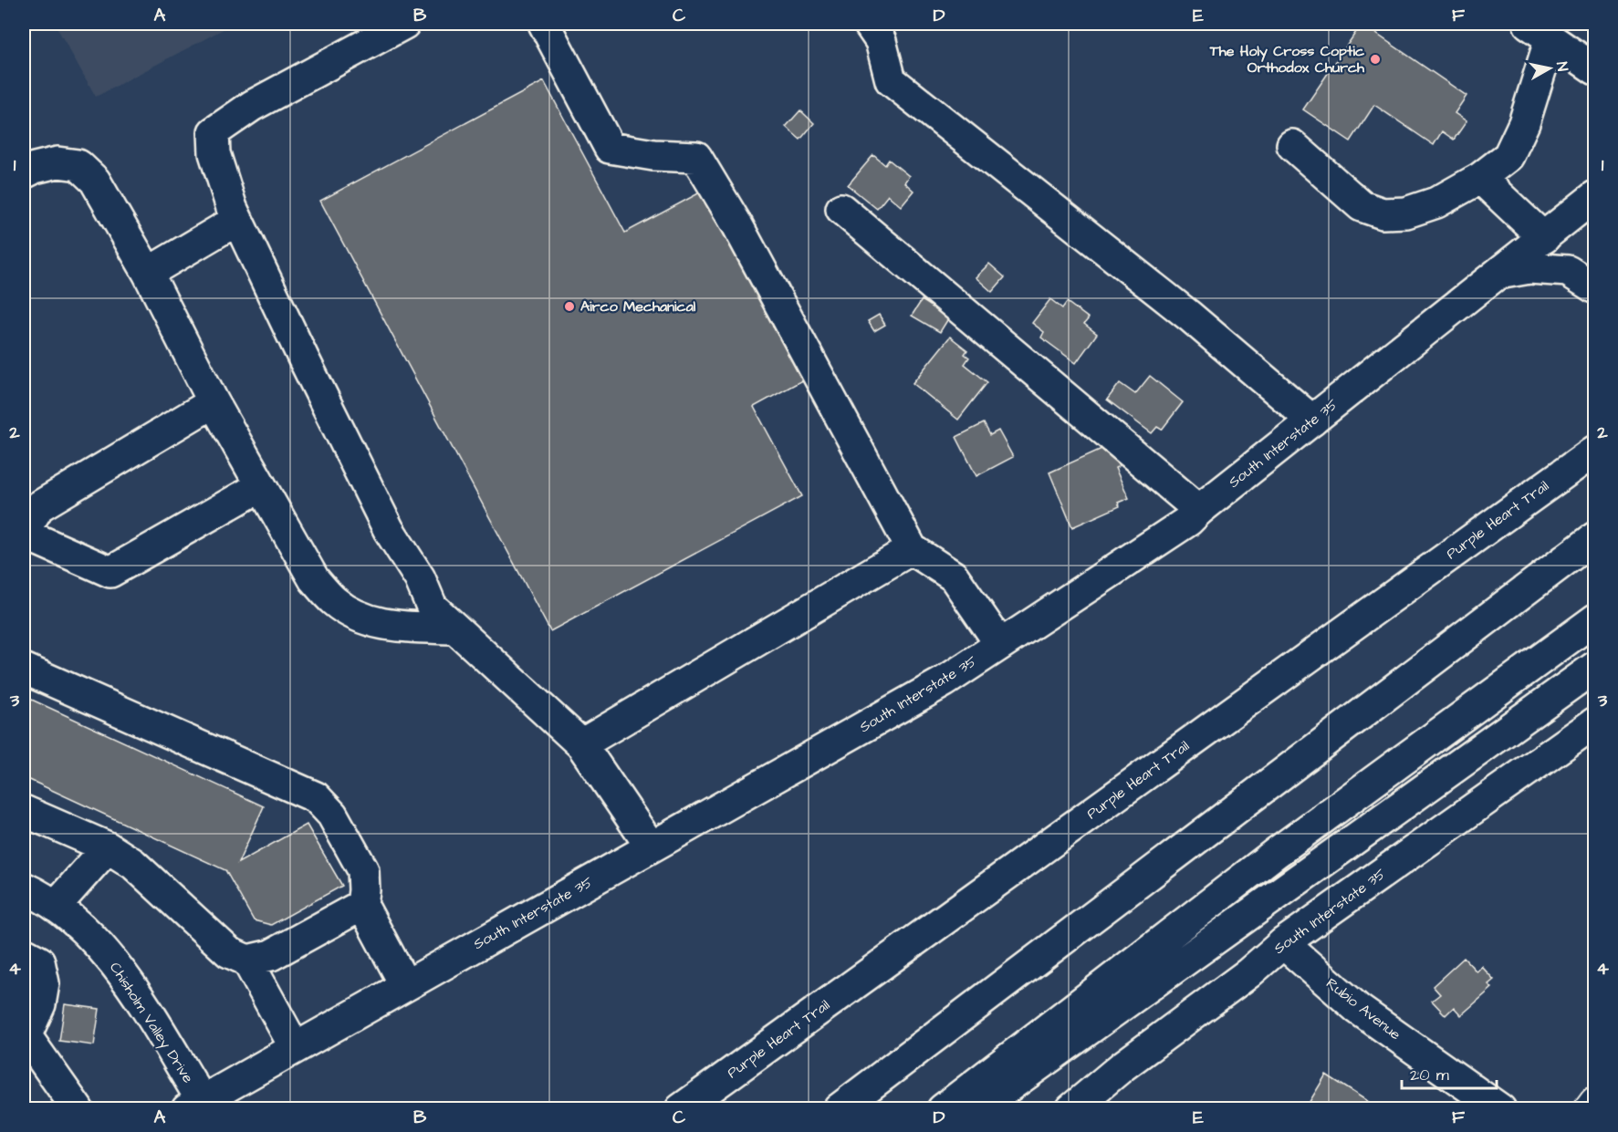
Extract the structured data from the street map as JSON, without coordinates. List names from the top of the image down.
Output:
{
  "streets": {
    "main road": [
      "South Interstate 35",
      "Purple Heart Trail",
      "Rubio Avenue",
      "Chisholm Valley Drive"
    ]
  },
  "crossings": [
    ["South Interstate 35", "Rubio Avenue"],
    ["South Interstate 35", "Chisholm Valley Drive"]
  ],
  "places": ["The Holy Cross Coptic Orthodox Church", "Airco Mechanical"],
  "scale_bar": "20 m",
  "north": "right",
  "grid": {
    "columns": [
      "A",
      "B",
      "C",
      "D",
      "E",
      "F"
    ],
    "rows": [
      "1",
      "2",
      "3",
      "4"
    ]
  }
}
